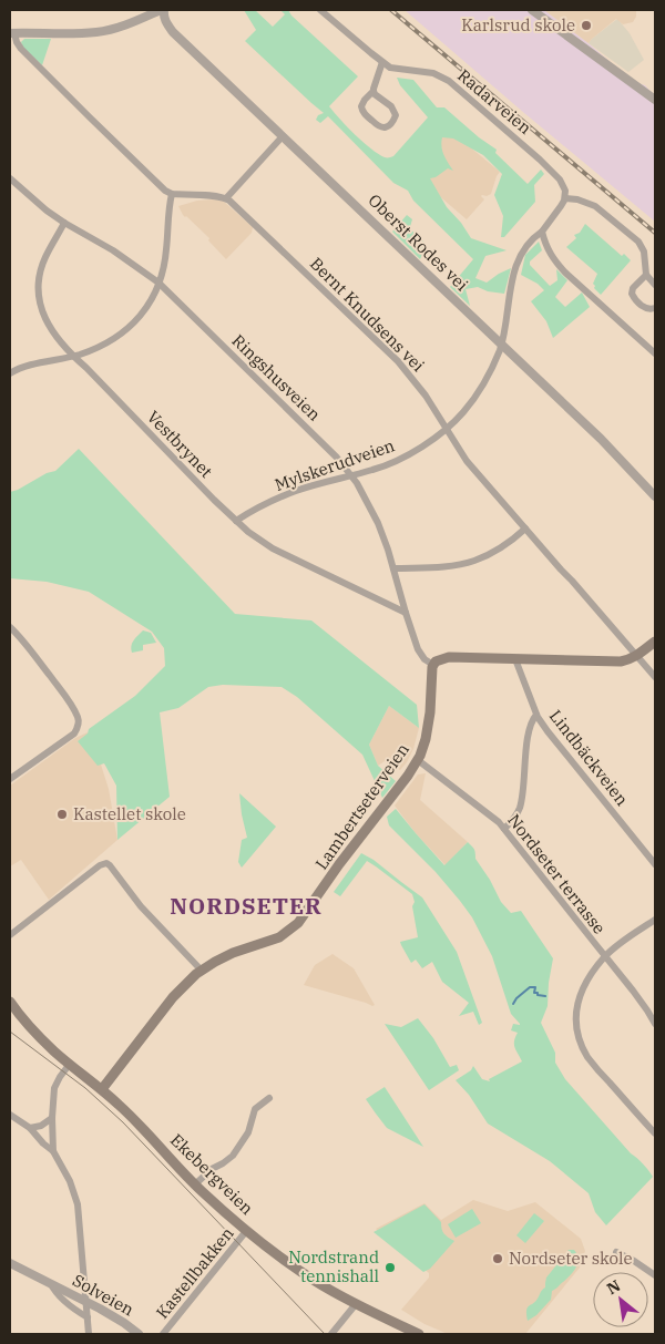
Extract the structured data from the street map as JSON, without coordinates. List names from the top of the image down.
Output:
{
  "streets": {
    "main road": ["Lambertseterveien", "Ekebergveien"],
    "street": [
      "Radarveien",
      "Oberst Rodes vei",
      "Bernt Knudsens vei",
      "Ringshusveien",
      "Vestbrynet",
      "Mylskerudveien",
      "Lindbäckveien",
      "Nordseter terrasse",
      "Kastellbakken",
      "Solveien"
    ]
  },
  "crossings": [
    ["Oberst Rodes vei", "Mylskerudveien"],
    ["Bernt Knudsens vei", "Mylskerudveien"],
    ["Ringshusveien", "Vestbrynet"],
    ["Ringshusveien", "Mylskerudveien"],
    ["Ringshusveien", "Lambertseterveien"],
    ["Vestbrynet", "Mylskerudveien"],
    ["Lambertseterveien", "Nordseter terrasse"],
    ["Lambertseterveien", "Ekebergveien"],
    ["Ekebergveien", "Kastellbakken"]
  ],
  "districts": ["NORDSETER"],
  "places": [
    "Karlsrud skole",
    "Kastellet skole",
    "Nordseter skole",
    "Nordstrand tennishall"
  ],
  "north": "top left"
}
